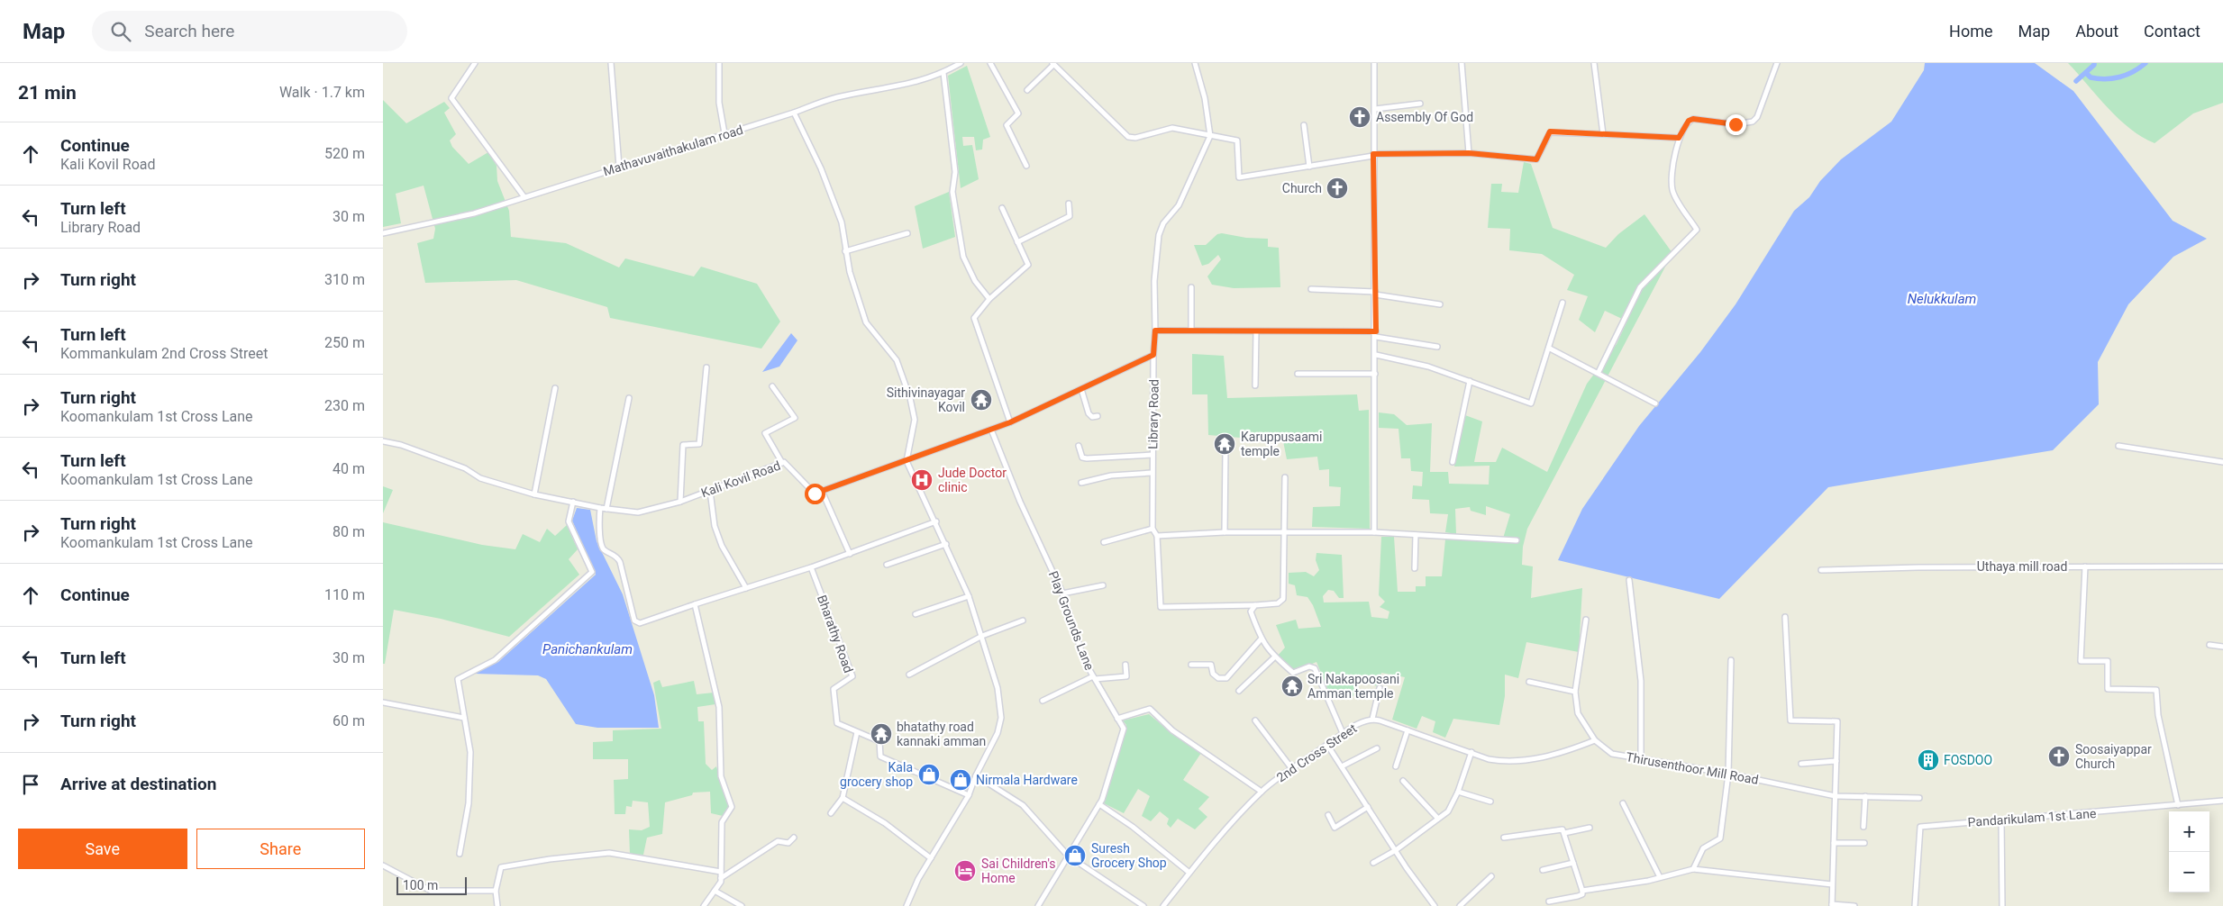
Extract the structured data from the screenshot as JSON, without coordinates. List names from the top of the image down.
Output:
{
  "streets": {
    "street": [
      "Mathavuvaithakulam road",
      "Library Road",
      "Kali Kovil Road",
      "Uthaya mill road",
      "Play Grounds Lane",
      "Bharathy Road",
      "2nd Cross Street",
      "Thirusenthoor Mill Road",
      "Pandarikulam 1st Lane"
    ]
  },
  "crossings": [
    ["2nd Cross Street", "Thirusenthoor Mill Road"]
  ],
  "water": ["Nelukkulam", "Panichankulam"],
  "places": {
    "church": ["Assembly Of God", "Church", "Soosaiyappar Church"],
    "temple": [
      "Sithivinayagar Kovil",
      "Karuppusaami temple",
      "Sri Nakapoosani Amman temple",
      "bhatathy road kannaki amman"
    ],
    "hospital": ["Jude Doctor clinic"],
    "building": ["FOSDOO"],
    "shop": ["Kala grocery shop", "Nirmala Hardware", "Suresh Grocery Shop"],
    "hotel": ["Sai Children's Home"]
  },
  "scale_bar": "100 m",
  "page": {
    "header": "Map",
    "search": "Search here",
    "nav": [
      "Home",
      "Map",
      "About",
      "Contact"
    ],
    "heading": ["21 min", "Walk · 1.7 km"],
    "list": [
      ["Continue", "Kali Kovil Road", "520 m"],
      ["Turn left", "Library Road", "30 m"],
      ["Turn right", "310 m"],
      ["Turn left", "Kommankulam 2nd Cross Street", "250 m"],
      ["Turn right", "Koomankulam 1st Cross Lane", "230 m"],
      ["Turn left", "Koomankulam 1st Cross Lane", "40 m"],
      ["Turn right", "Koomankulam 1st Cross Lane", "80 m"],
      ["Continue", "110 m"],
      ["Turn left", "30 m"],
      ["Turn right", "60 m"],
      "Arrive at destination"
    ],
    "map_buttons": ["+", "−"],
    "buttons": ["Save", "Share"],
    "scale": "100 m"
  }
}
